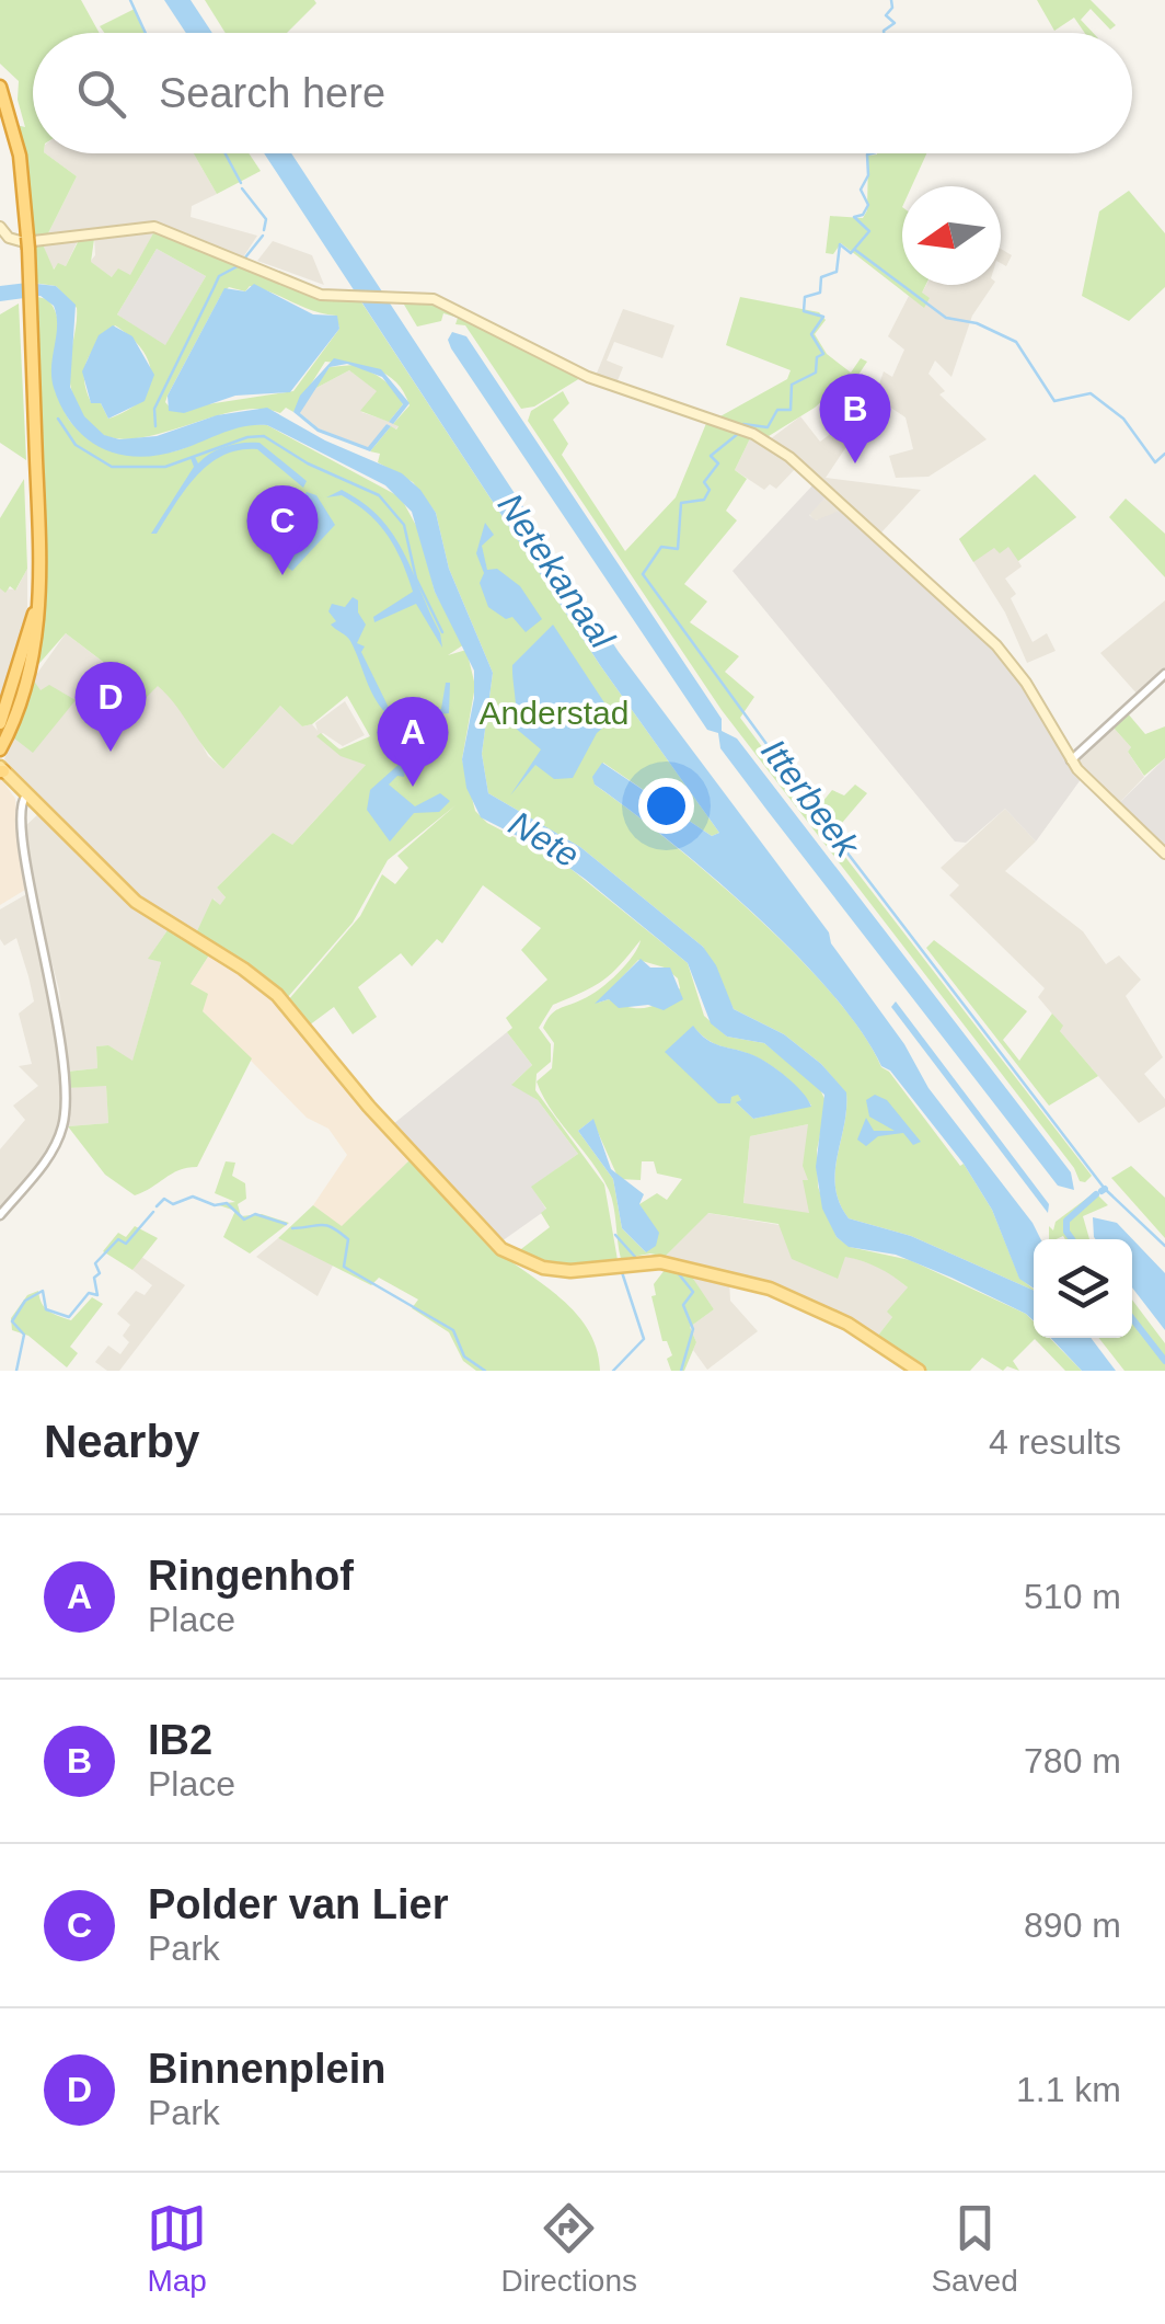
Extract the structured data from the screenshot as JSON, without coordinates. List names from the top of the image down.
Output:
{
  "water": ["Netekanaal", "Itterbeek", "Nete"],
  "parks": ["Anderstad"],
  "north": "left",
  "page": {
    "search": "Search here",
    "pins": [
      "B",
      "C",
      "D",
      "A"
    ],
    "heading": ["Nearby", "4 results"],
    "list": [
      {
        "mark": "A",
        "name": "Ringenhof",
        "note": "Place",
        "value": "510 m"
      },
      {
        "mark": "B",
        "name": "IB2",
        "note": "Place",
        "value": "780 m"
      },
      {
        "mark": "C",
        "name": "Polder van Lier",
        "note": "Park",
        "value": "890 m"
      },
      {
        "mark": "D",
        "name": "Binnenplein",
        "note": "Park",
        "value": "1.1 km"
      }
    ],
    "nav": ["Map", "Directions", "Saved"]
  }
}
